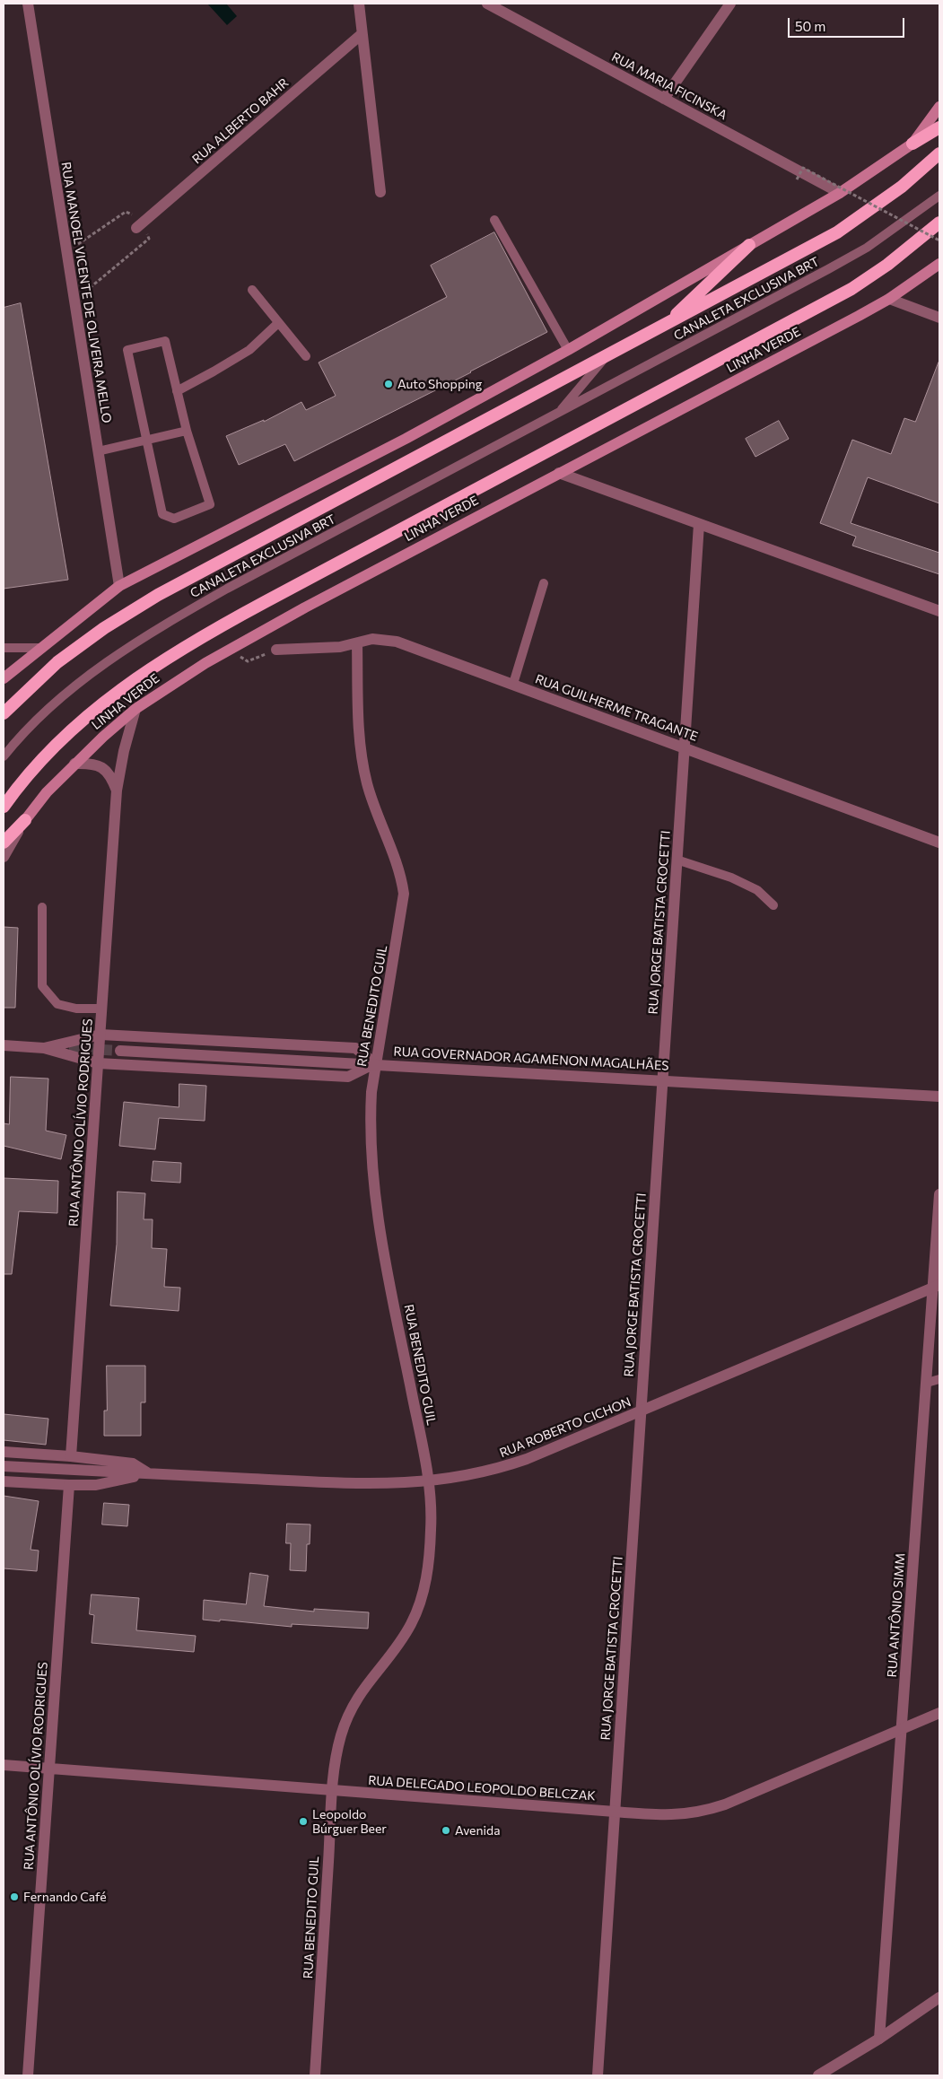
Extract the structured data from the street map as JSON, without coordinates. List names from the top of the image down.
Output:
{
  "streets": {
    "highway": ["LINHA VERDE"],
    "street": [
      "RUA MARIA FICINSKA",
      "RUA ALBERTO BAHR",
      "RUA MANOEL VICENTE DE OLIVEIRA MELLO",
      "RUA GUILHERME TRAGANTE",
      "RUA JORGE BATISTA CROCETTI",
      "RUA BENEDITO GUIL",
      "RUA GOVERNADOR AGAMENON MAGALHÃES",
      "RUA ANTÔNIO OLÍVIO RODRIGUES",
      "RUA ROBERTO CICHON",
      "RUA ANTÔNIO SIMM",
      "RUA DELEGADO LEOPOLDO BELCZAK"
    ],
    "lane": ["CANALETA EXCLUSIVA BRT"]
  },
  "crossings": [
    ["LINHA VERDE", "RUA ANTÔNIO OLÍVIO RODRIGUES"],
    ["RUA GUILHERME TRAGANTE", "RUA JORGE BATISTA CROCETTI"],
    ["RUA GUILHERME TRAGANTE", "RUA BENEDITO GUIL"],
    ["RUA JORGE BATISTA CROCETTI", "RUA GOVERNADOR AGAMENON MAGALHÃES"],
    ["RUA JORGE BATISTA CROCETTI", "RUA ROBERTO CICHON"],
    ["RUA JORGE BATISTA CROCETTI", "RUA DELEGADO LEOPOLDO BELCZAK"],
    ["RUA BENEDITO GUIL", "RUA GOVERNADOR AGAMENON MAGALHÃES"],
    ["RUA BENEDITO GUIL", "RUA ROBERTO CICHON"],
    ["RUA BENEDITO GUIL", "RUA DELEGADO LEOPOLDO BELCZAK"],
    ["RUA ANTÔNIO OLÍVIO RODRIGUES", "RUA ROBERTO CICHON"],
    ["RUA ANTÔNIO OLÍVIO RODRIGUES", "RUA DELEGADO LEOPOLDO BELCZAK"],
    ["RUA ROBERTO CICHON", "RUA ANTÔNIO SIMM"],
    ["RUA ANTÔNIO SIMM", "RUA DELEGADO LEOPOLDO BELCZAK"]
  ],
  "places": [
    "Auto Shopping",
    "Leopoldo Búrguer Beer",
    "Avenida",
    "Fernando Café"
  ],
  "scale_bar": "50 m"
}
